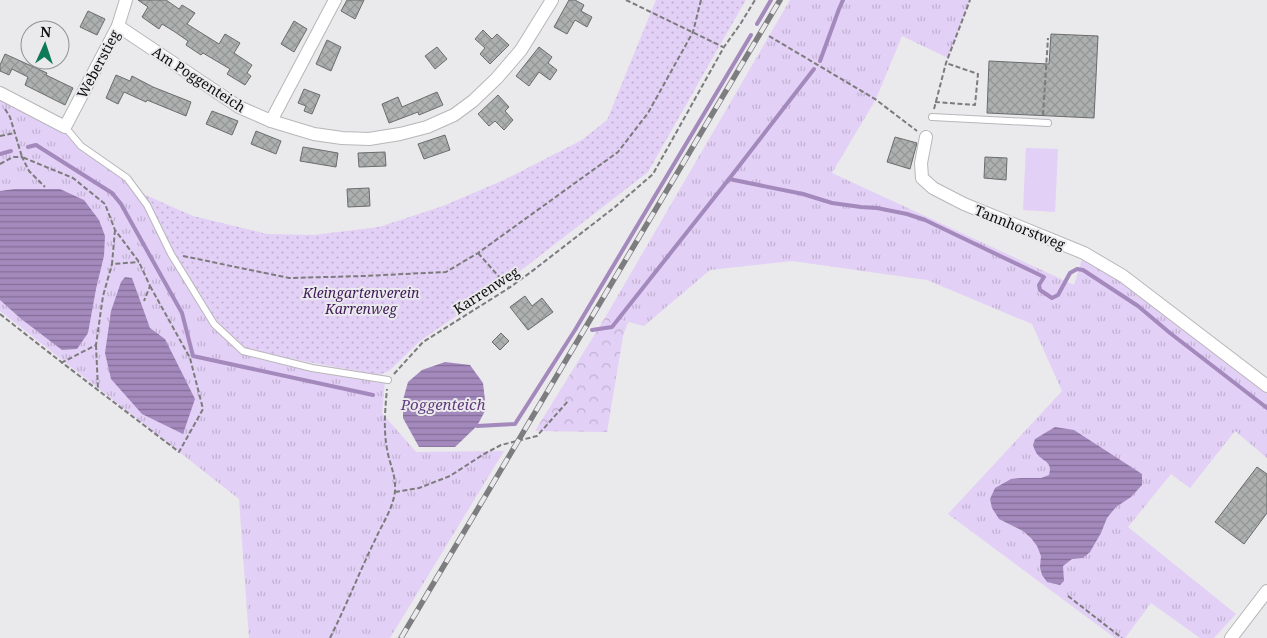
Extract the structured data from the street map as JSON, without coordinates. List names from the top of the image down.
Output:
{
  "streets": {
    "street": ["Weberstieg", "Am Poggenteich", "Tannhorstweg"],
    "path": ["Karrenweg"]
  },
  "crossings": [
    ["Weberstieg", "Am Poggenteich"]
  ],
  "water": ["Poggenteich"],
  "parks": ["Kleingartenverein Karrenweg"],
  "north": "top"
}
